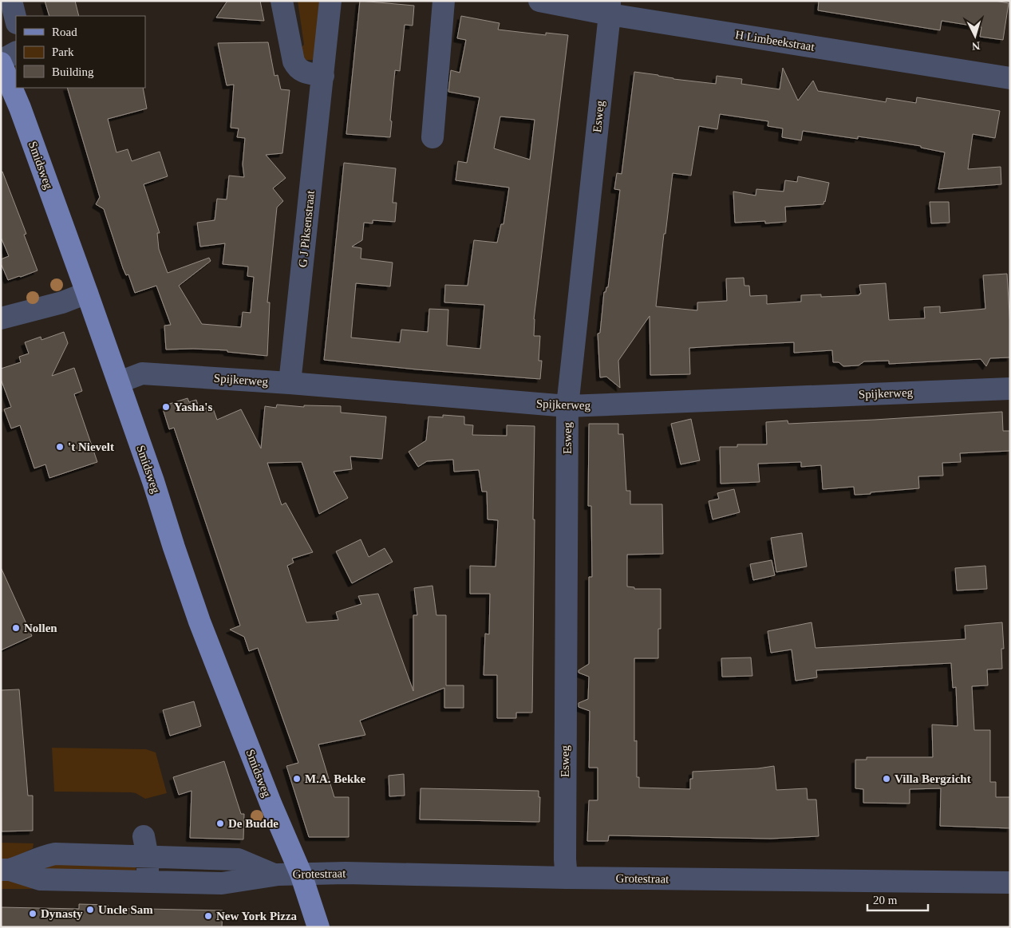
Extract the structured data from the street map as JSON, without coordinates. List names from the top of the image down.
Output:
{
  "streets": {
    "main road": ["Smidsweg"],
    "street": [
      "H Limbeekstraat",
      "Esweg",
      "G J Piksenstraat",
      "Spijkerweg",
      "Grotestraat"
    ]
  },
  "crossings": [
    ["H Limbeekstraat", "Esweg"],
    ["Esweg", "Spijkerweg"],
    ["Esweg", "Grotestraat"],
    ["Smidsweg", "Spijkerweg"],
    ["Smidsweg", "Grotestraat"],
    ["G J Piksenstraat", "Spijkerweg"]
  ],
  "places": [
    "Yasha's",
    "'t Nievelt",
    "Nollen",
    "M.A. Bekke",
    "Villa Bergzicht",
    "De Budde",
    "Uncle Sam",
    "Dynasty",
    "New York Pizza"
  ],
  "legend": ["Road", "Park", "Building"],
  "scale_bar": "20 m",
  "north": "bottom"
}
